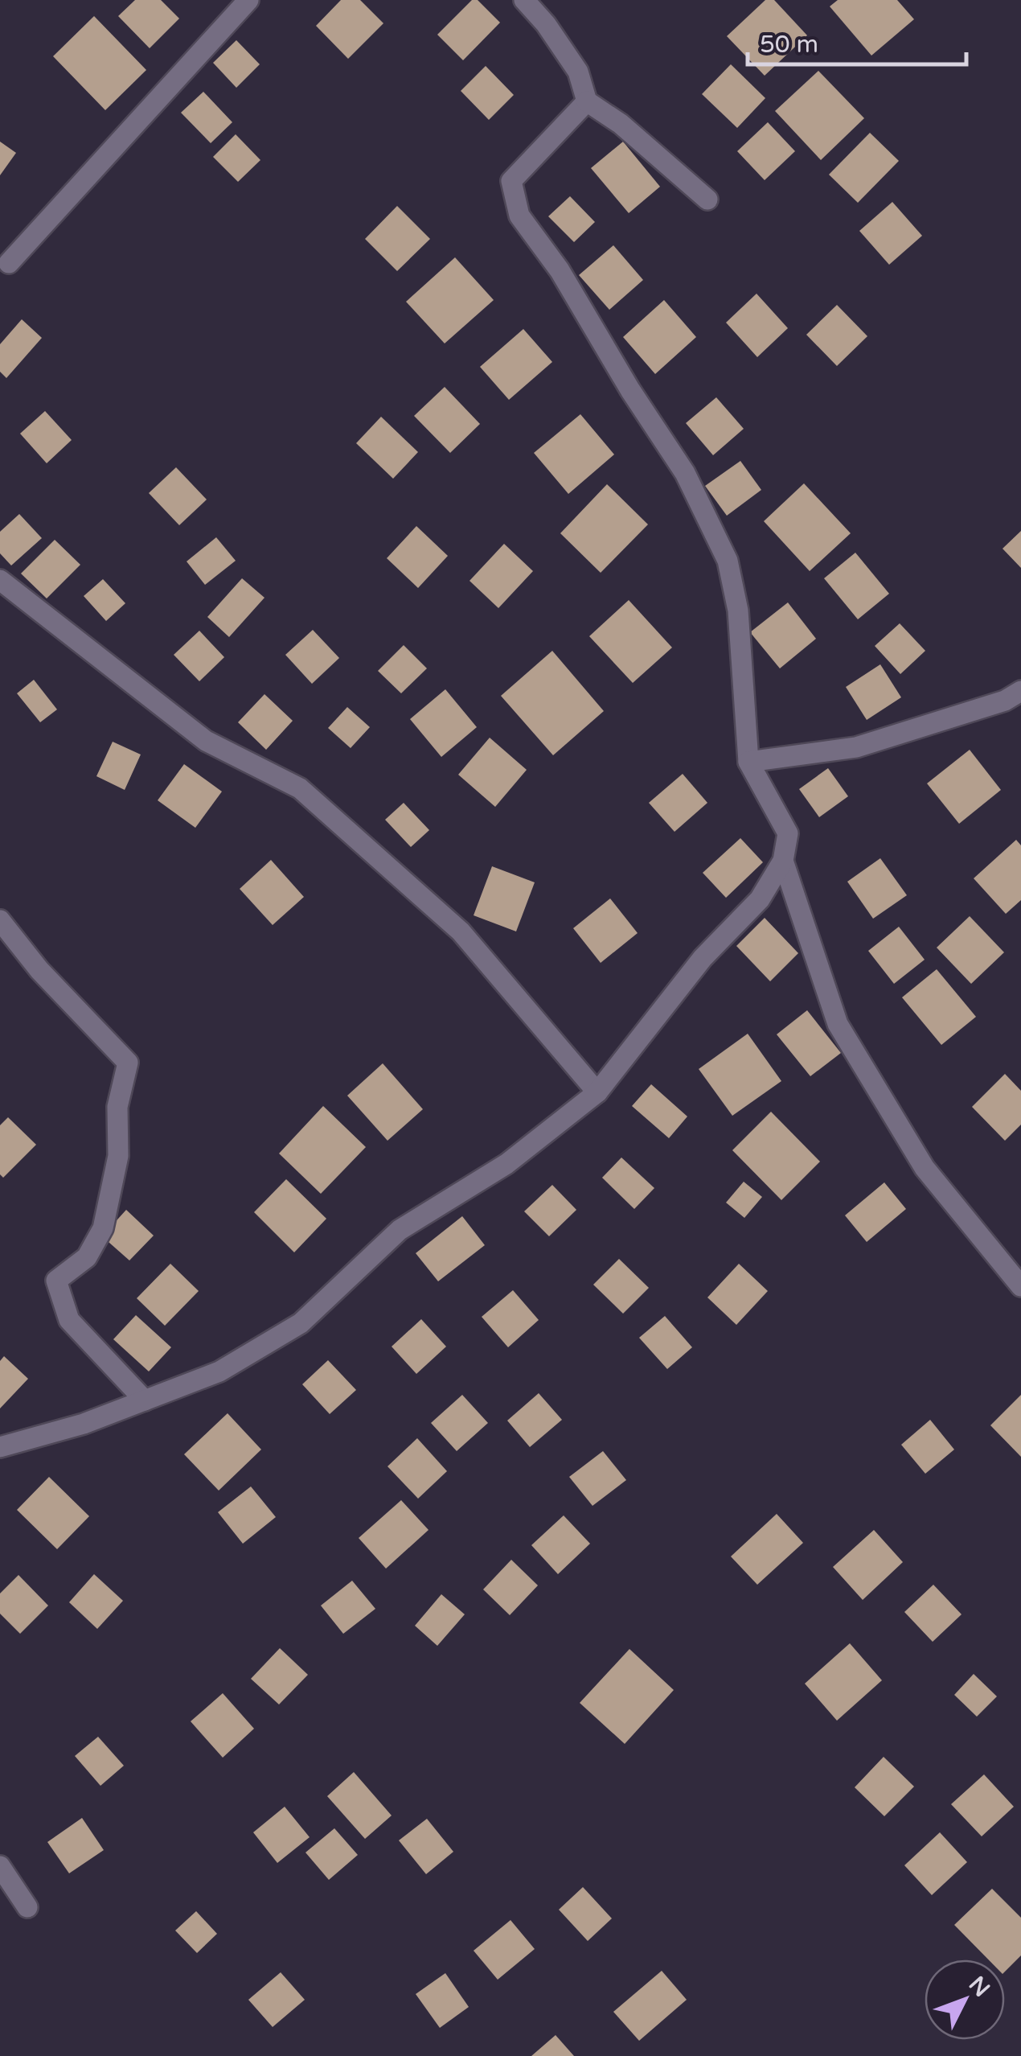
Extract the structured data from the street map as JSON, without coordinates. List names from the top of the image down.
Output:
{
  "scale_bar": "50 m",
  "north": "top right"
}
